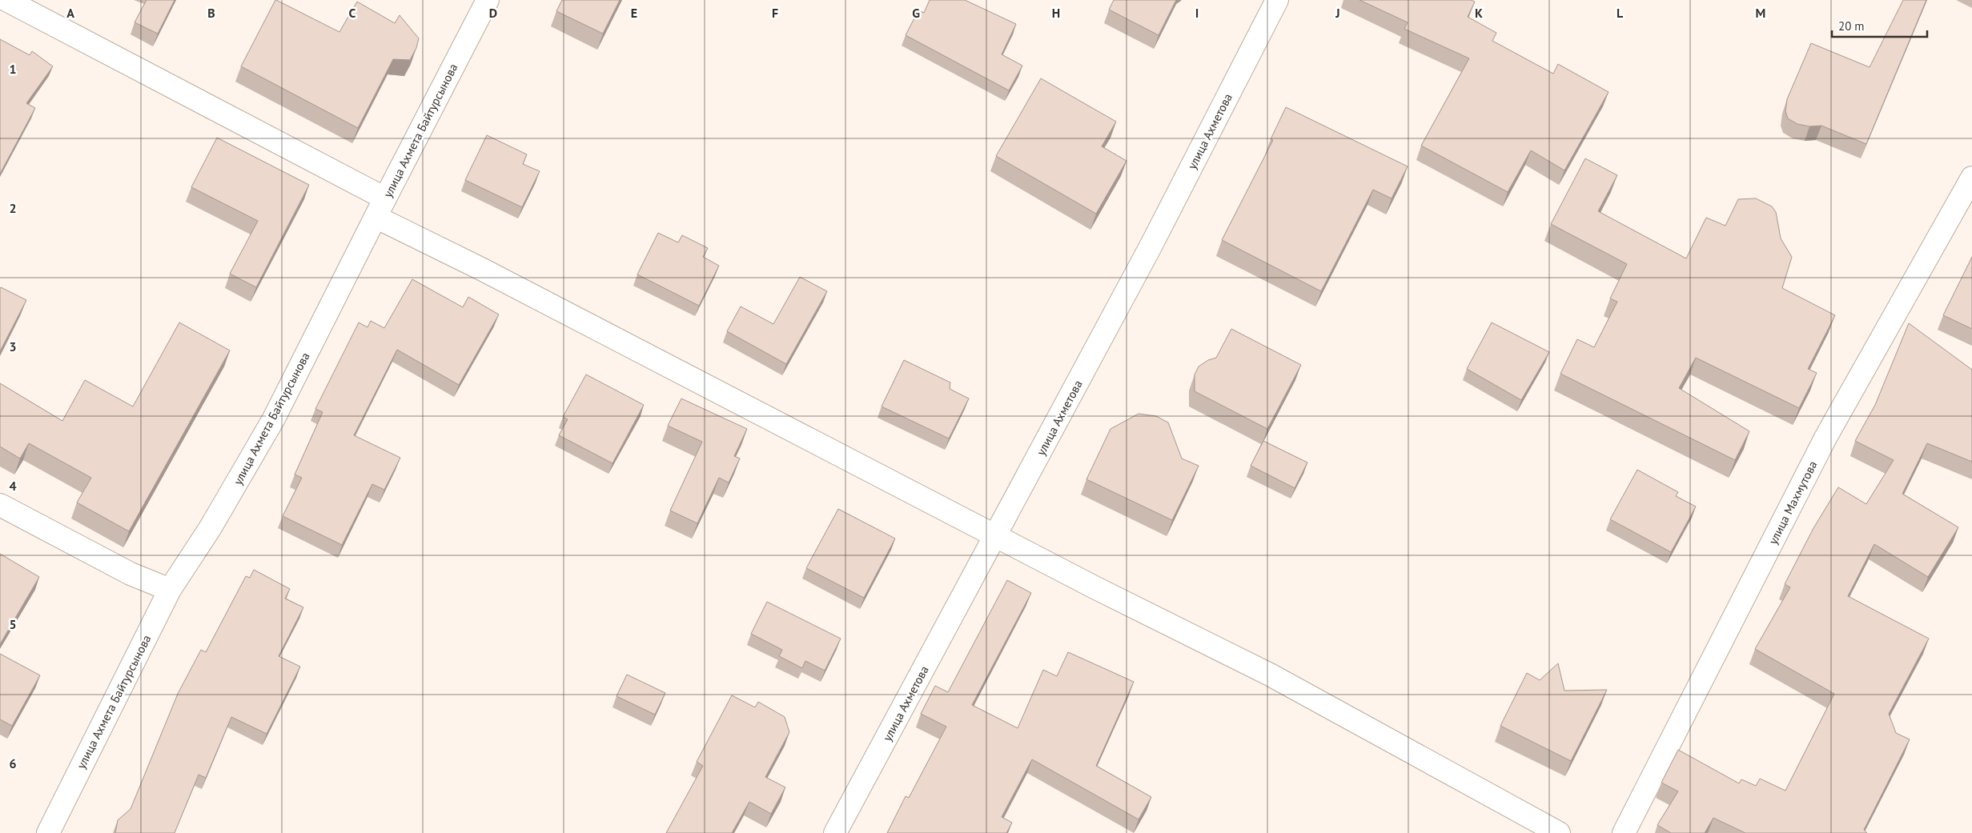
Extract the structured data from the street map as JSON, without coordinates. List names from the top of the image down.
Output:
{
  "streets": {
    "street": ["улица Ахмета Байтурсынова", "улица Ахметова", "улица Махмутова"]
  },
  "scale_bar": "20 m",
  "grid": {
    "columns": [
      "A",
      "B",
      "C",
      "D",
      "E",
      "F",
      "G",
      "H",
      "I",
      "J",
      "K",
      "L",
      "M"
    ],
    "rows": [
      "1",
      "2",
      "3",
      "4",
      "5",
      "6"
    ]
  }
}
